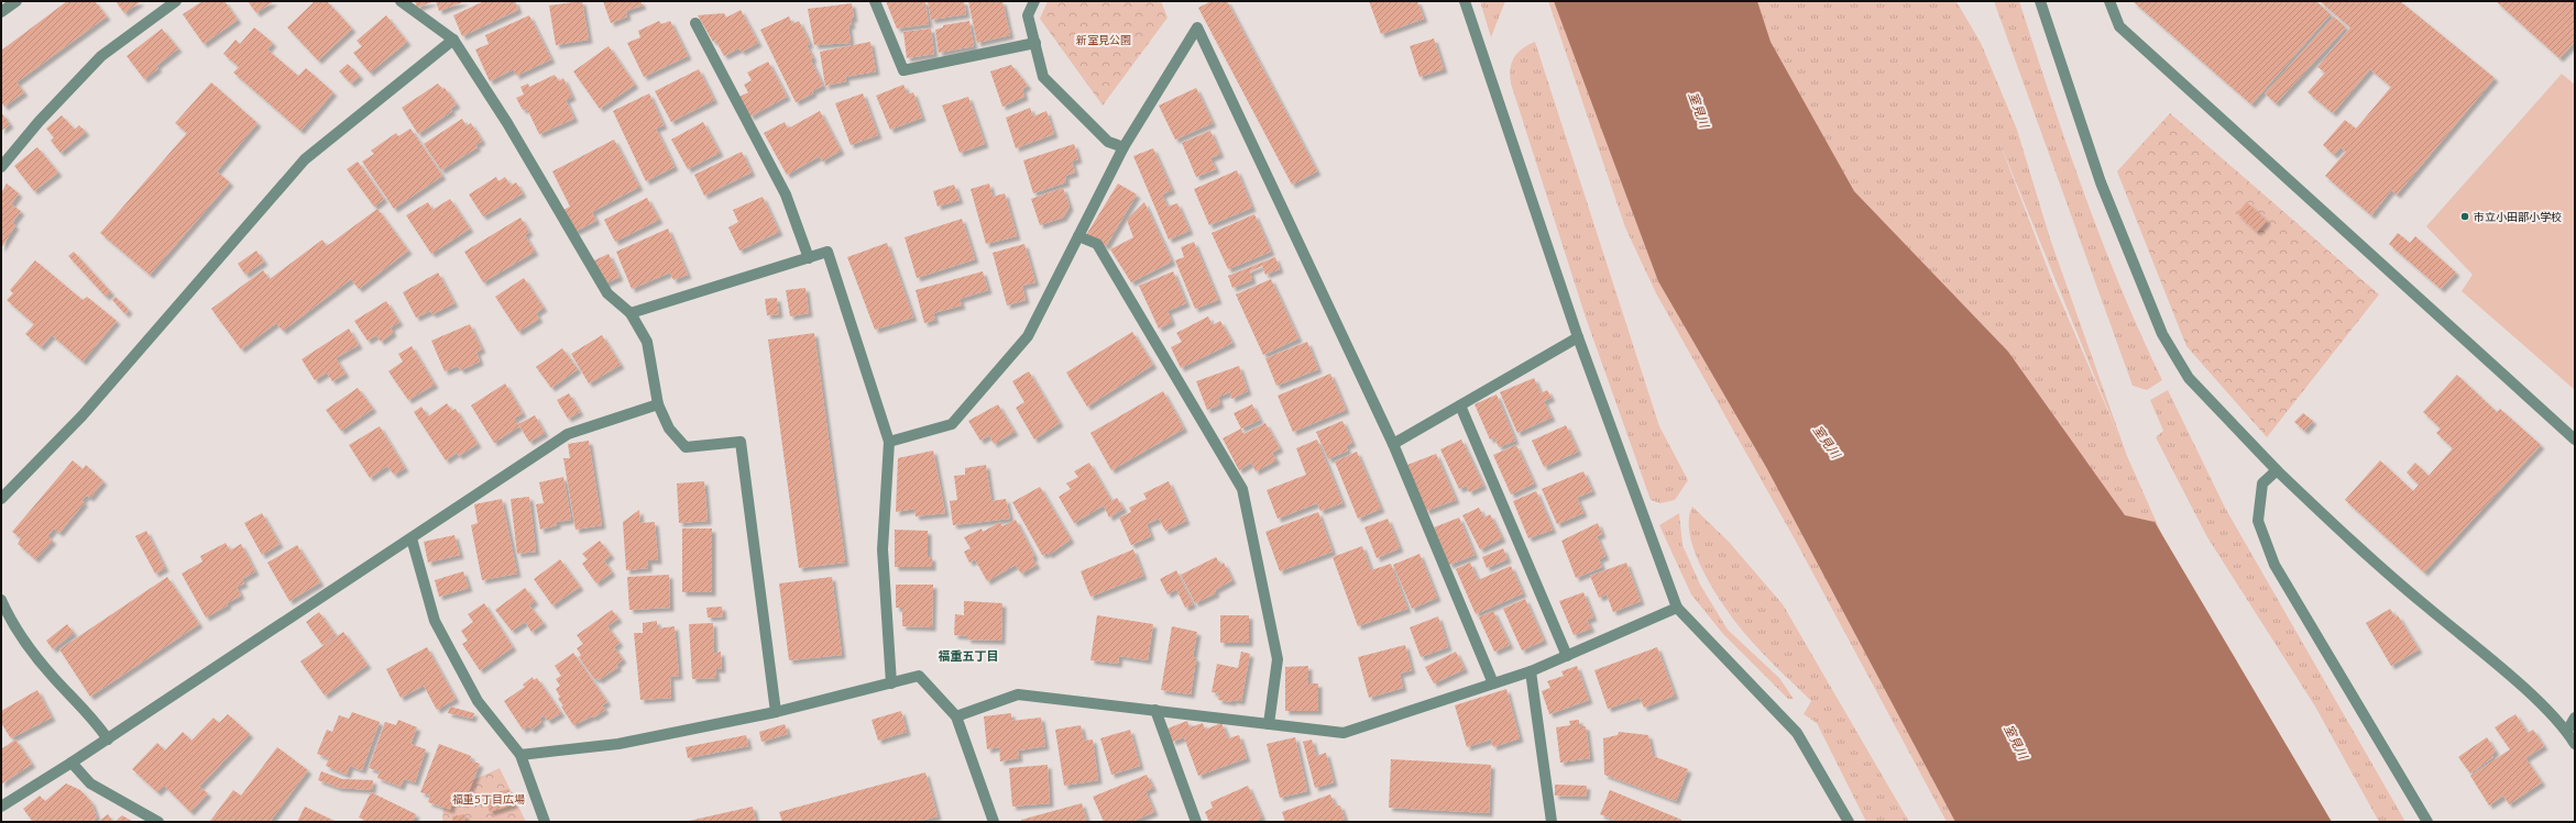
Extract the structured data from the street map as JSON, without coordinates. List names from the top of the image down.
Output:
{
  "districts": ["福重五丁目"],
  "water": ["室見川"],
  "parks": ["新室見公園", "福重5丁目広場"],
  "places": ["市立小田部小学校"]
}
